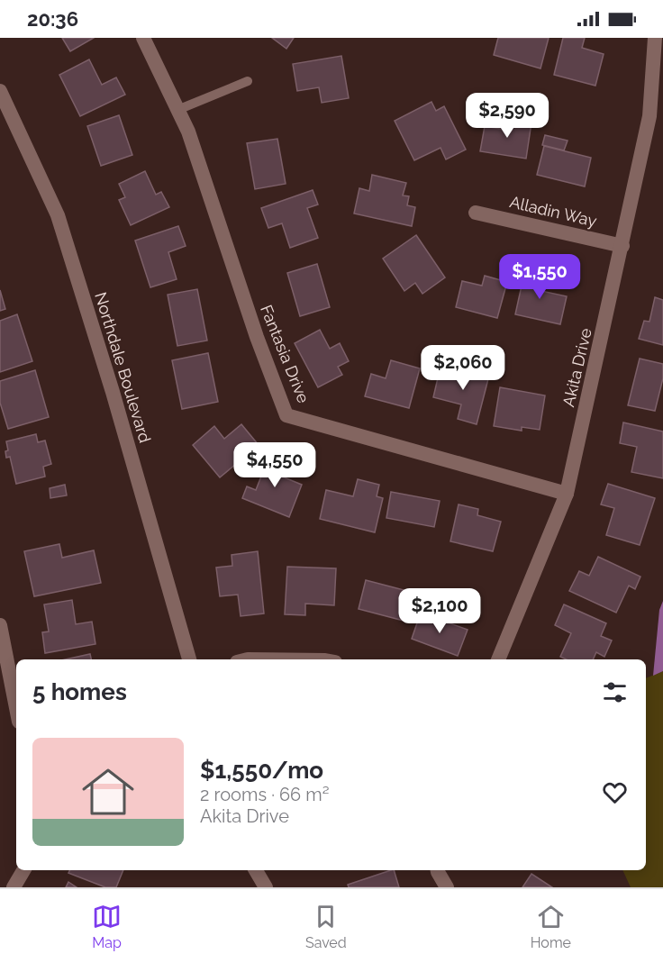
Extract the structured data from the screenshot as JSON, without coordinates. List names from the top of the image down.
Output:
{
  "streets": {
    "street": [
      "Alladin Way",
      "Fantasia Drive",
      "Northdale Boulevard",
      "Akita Drive"
    ]
  },
  "crossings": [
    ["Alladin Way", "Akita Drive"],
    ["Fantasia Drive", "Akita Drive"]
  ],
  "page": {
    "status": "20:36",
    "price": [
      "$2,590",
      "$1,550",
      "$2,060",
      "$4,550",
      "$2,100"
    ],
    "heading": "5 homes",
    "list": [
      {
        "name": "$1,550/mo",
        "note": "2 rooms · 66 m² · Akita Drive"
      }
    ],
    "tabs": ["Map", "Saved", "Home"]
  }
}
